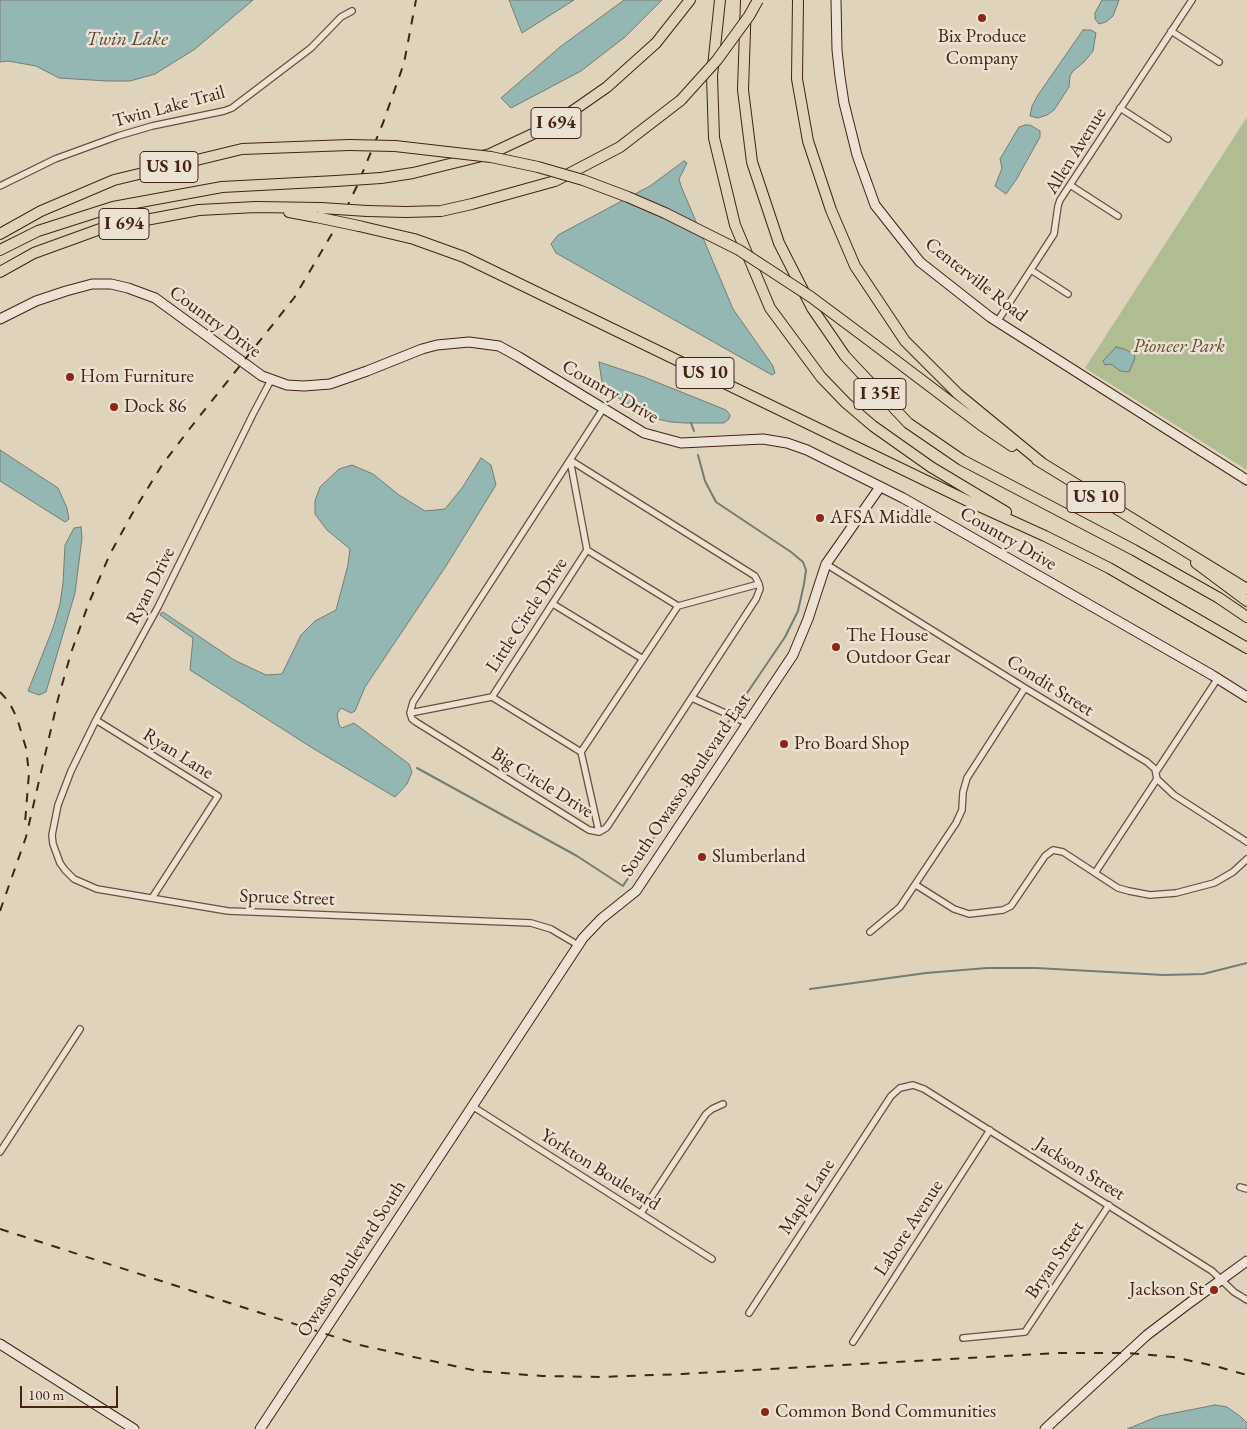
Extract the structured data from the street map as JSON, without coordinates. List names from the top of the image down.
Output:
{
  "streets": {
    "highway": ["I 694", "US 10", "I 35E"],
    "street": [
      "Twin Lake Trail",
      "Allen Avenue",
      "Centerville Road",
      "Country Drive",
      "Ryan Drive",
      "Little Circle Drive",
      "Condit Street",
      "Ryan Lane",
      "Big Circle Drive",
      "South Owasso Boulevard East",
      "Spruce Street",
      "Jackson Street",
      "Yorkton Boulevard",
      "Maple Lane",
      "Labore Avenue",
      "Owasso Boulevard South",
      "Bryan Street"
    ]
  },
  "crossings": [
    ["I 694", "US 10"],
    ["Allen Avenue", "Centerville Road"],
    ["US 10", "I 35E"],
    ["Country Drive", "Ryan Drive"],
    ["Country Drive", "South Owasso Boulevard East"],
    ["Ryan Drive", "Ryan Lane"],
    ["Ryan Drive", "Spruce Street"],
    ["Little Circle Drive", "Big Circle Drive"],
    ["Condit Street", "South Owasso Boulevard East"],
    ["Ryan Lane", "Spruce Street"],
    ["South Owasso Boulevard East", "Spruce Street"],
    ["South Owasso Boulevard East", "Yorkton Boulevard"],
    ["South Owasso Boulevard East", "Owasso Boulevard South"],
    ["Jackson Street", "Maple Lane"],
    ["Jackson Street", "Labore Avenue"],
    ["Jackson Street", "Bryan Street"],
    ["Yorkton Boulevard", "Owasso Boulevard South"]
  ],
  "water": ["Twin Lake"],
  "parks": ["Pioneer Park"],
  "places": [
    "Bix Produce Company",
    "Hom Furniture",
    "Dock 86",
    "AFSA Middle",
    "The House Outdoor Gear",
    "Pro Board Shop",
    "Slumberland",
    "Jackson St",
    "Common Bond Communities"
  ],
  "scale_bar": "100 m"
}
